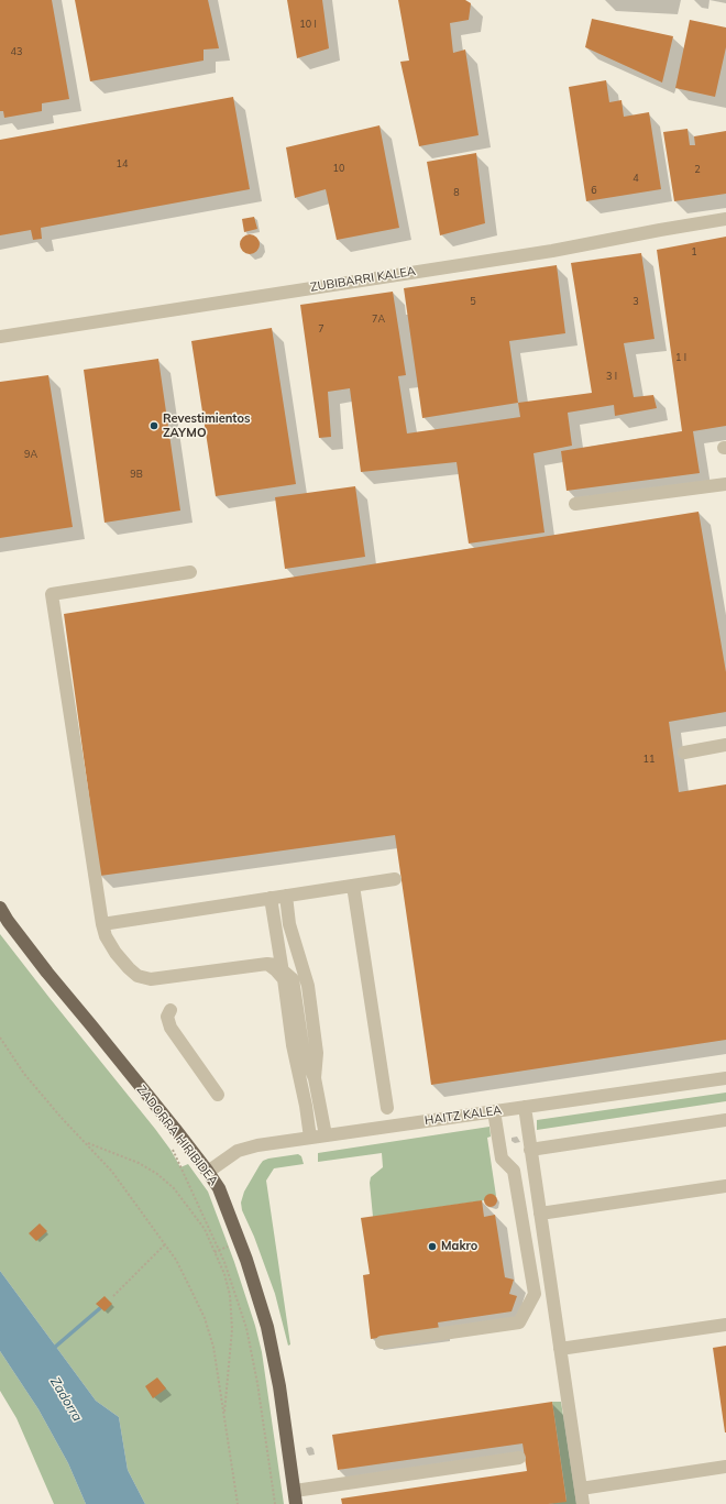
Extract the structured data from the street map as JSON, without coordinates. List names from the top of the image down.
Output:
{
  "streets": {
    "main road": ["ZADORRA HIRIBIDEA"],
    "street": ["ZUBIBARRI KALEA", "HAITZ KALEA"]
  },
  "crossings": [
    ["HAITZ KALEA", "ZADORRA HIRIBIDEA"]
  ],
  "water": ["Zadorra"],
  "places": ["Revestimientos ZAYMO", "Makro"],
  "house_numbers": [
    "10 I",
    "43",
    "14",
    "10",
    "2",
    "4",
    "6",
    "8",
    "1",
    "5",
    "3",
    "7A",
    "7",
    "1 I",
    "3 I",
    "9A",
    "9B",
    "11"
  ]
}
